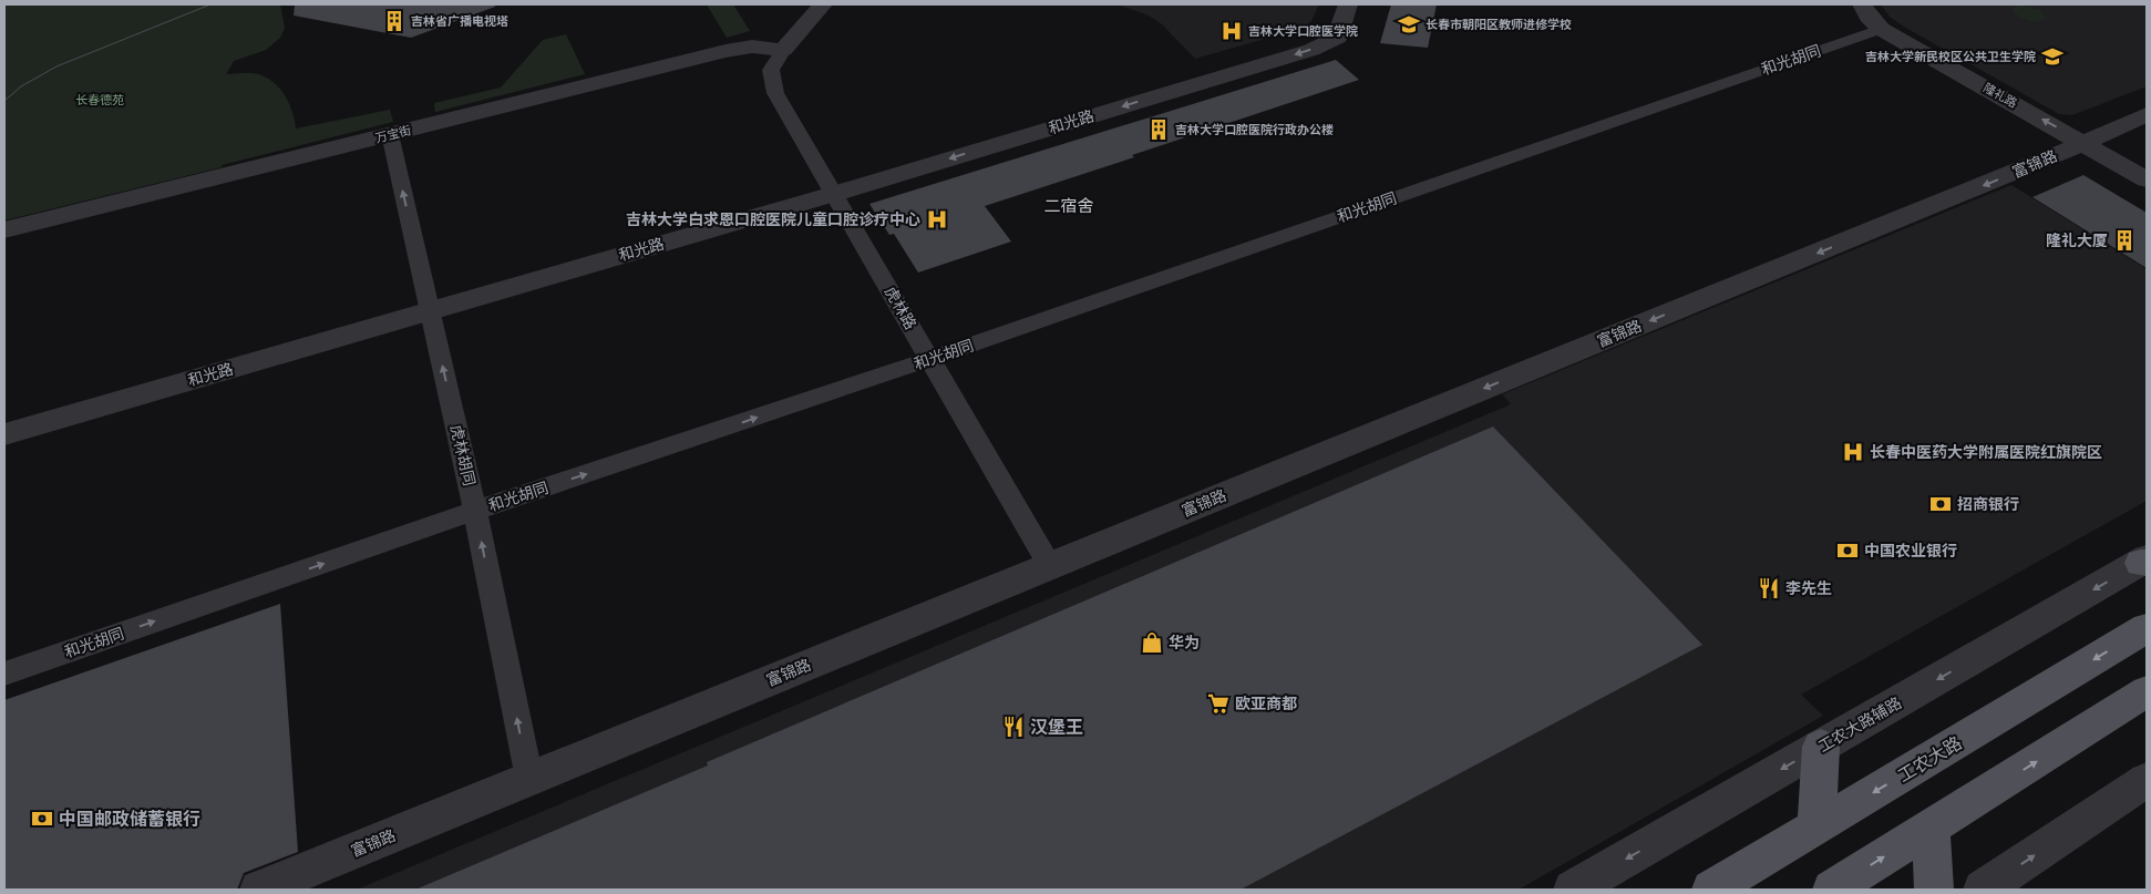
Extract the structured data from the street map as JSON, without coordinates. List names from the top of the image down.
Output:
{
  "streets": {
    "main road": ["工农大路"],
    "street": [
      "和光胡同",
      "隆礼路",
      "和光路",
      "万宝街",
      "富锦路",
      "虎林路",
      "虎林胡同",
      "工农大路辅路"
    ]
  },
  "crossings": [
    ["和光胡同", "隆礼路"],
    ["和光胡同", "虎林路"],
    ["和光胡同", "虎林胡同"],
    ["隆礼路", "富锦路"],
    ["和光路", "虎林路"],
    ["和光路", "虎林胡同"],
    ["万宝街", "虎林路"],
    ["万宝街", "虎林胡同"],
    ["富锦路", "虎林路"],
    ["富锦路", "虎林胡同"]
  ],
  "one_way": [
    "和光胡同",
    "隆礼路",
    "和光路",
    "富锦路",
    "虎林胡同",
    "工农大路辅路"
  ],
  "districts": ["二宿舍"],
  "parks": ["长春德苑"],
  "places": {
    "building": ["吉林省广播电视塔", "吉林大学口腔医院行政办公楼", "隆礼大厦"],
    "school or university": ["长春市朝阳区教师进修学校", "吉林大学新民校区公共卫生学院"],
    "hospital": ["吉林大学口腔医学院", "吉林大学白求恩口腔医院儿童口腔诊疗中心", "长春中医药大学附属医院红旗院区"],
    "bank": ["招商银行", "中国农业银行", "中国邮政储蓄银行"],
    "restaurant": ["李先生", "汉堡王"],
    "shop": ["华为"],
    "supermarket": ["欧亚商都"]
  }
}
